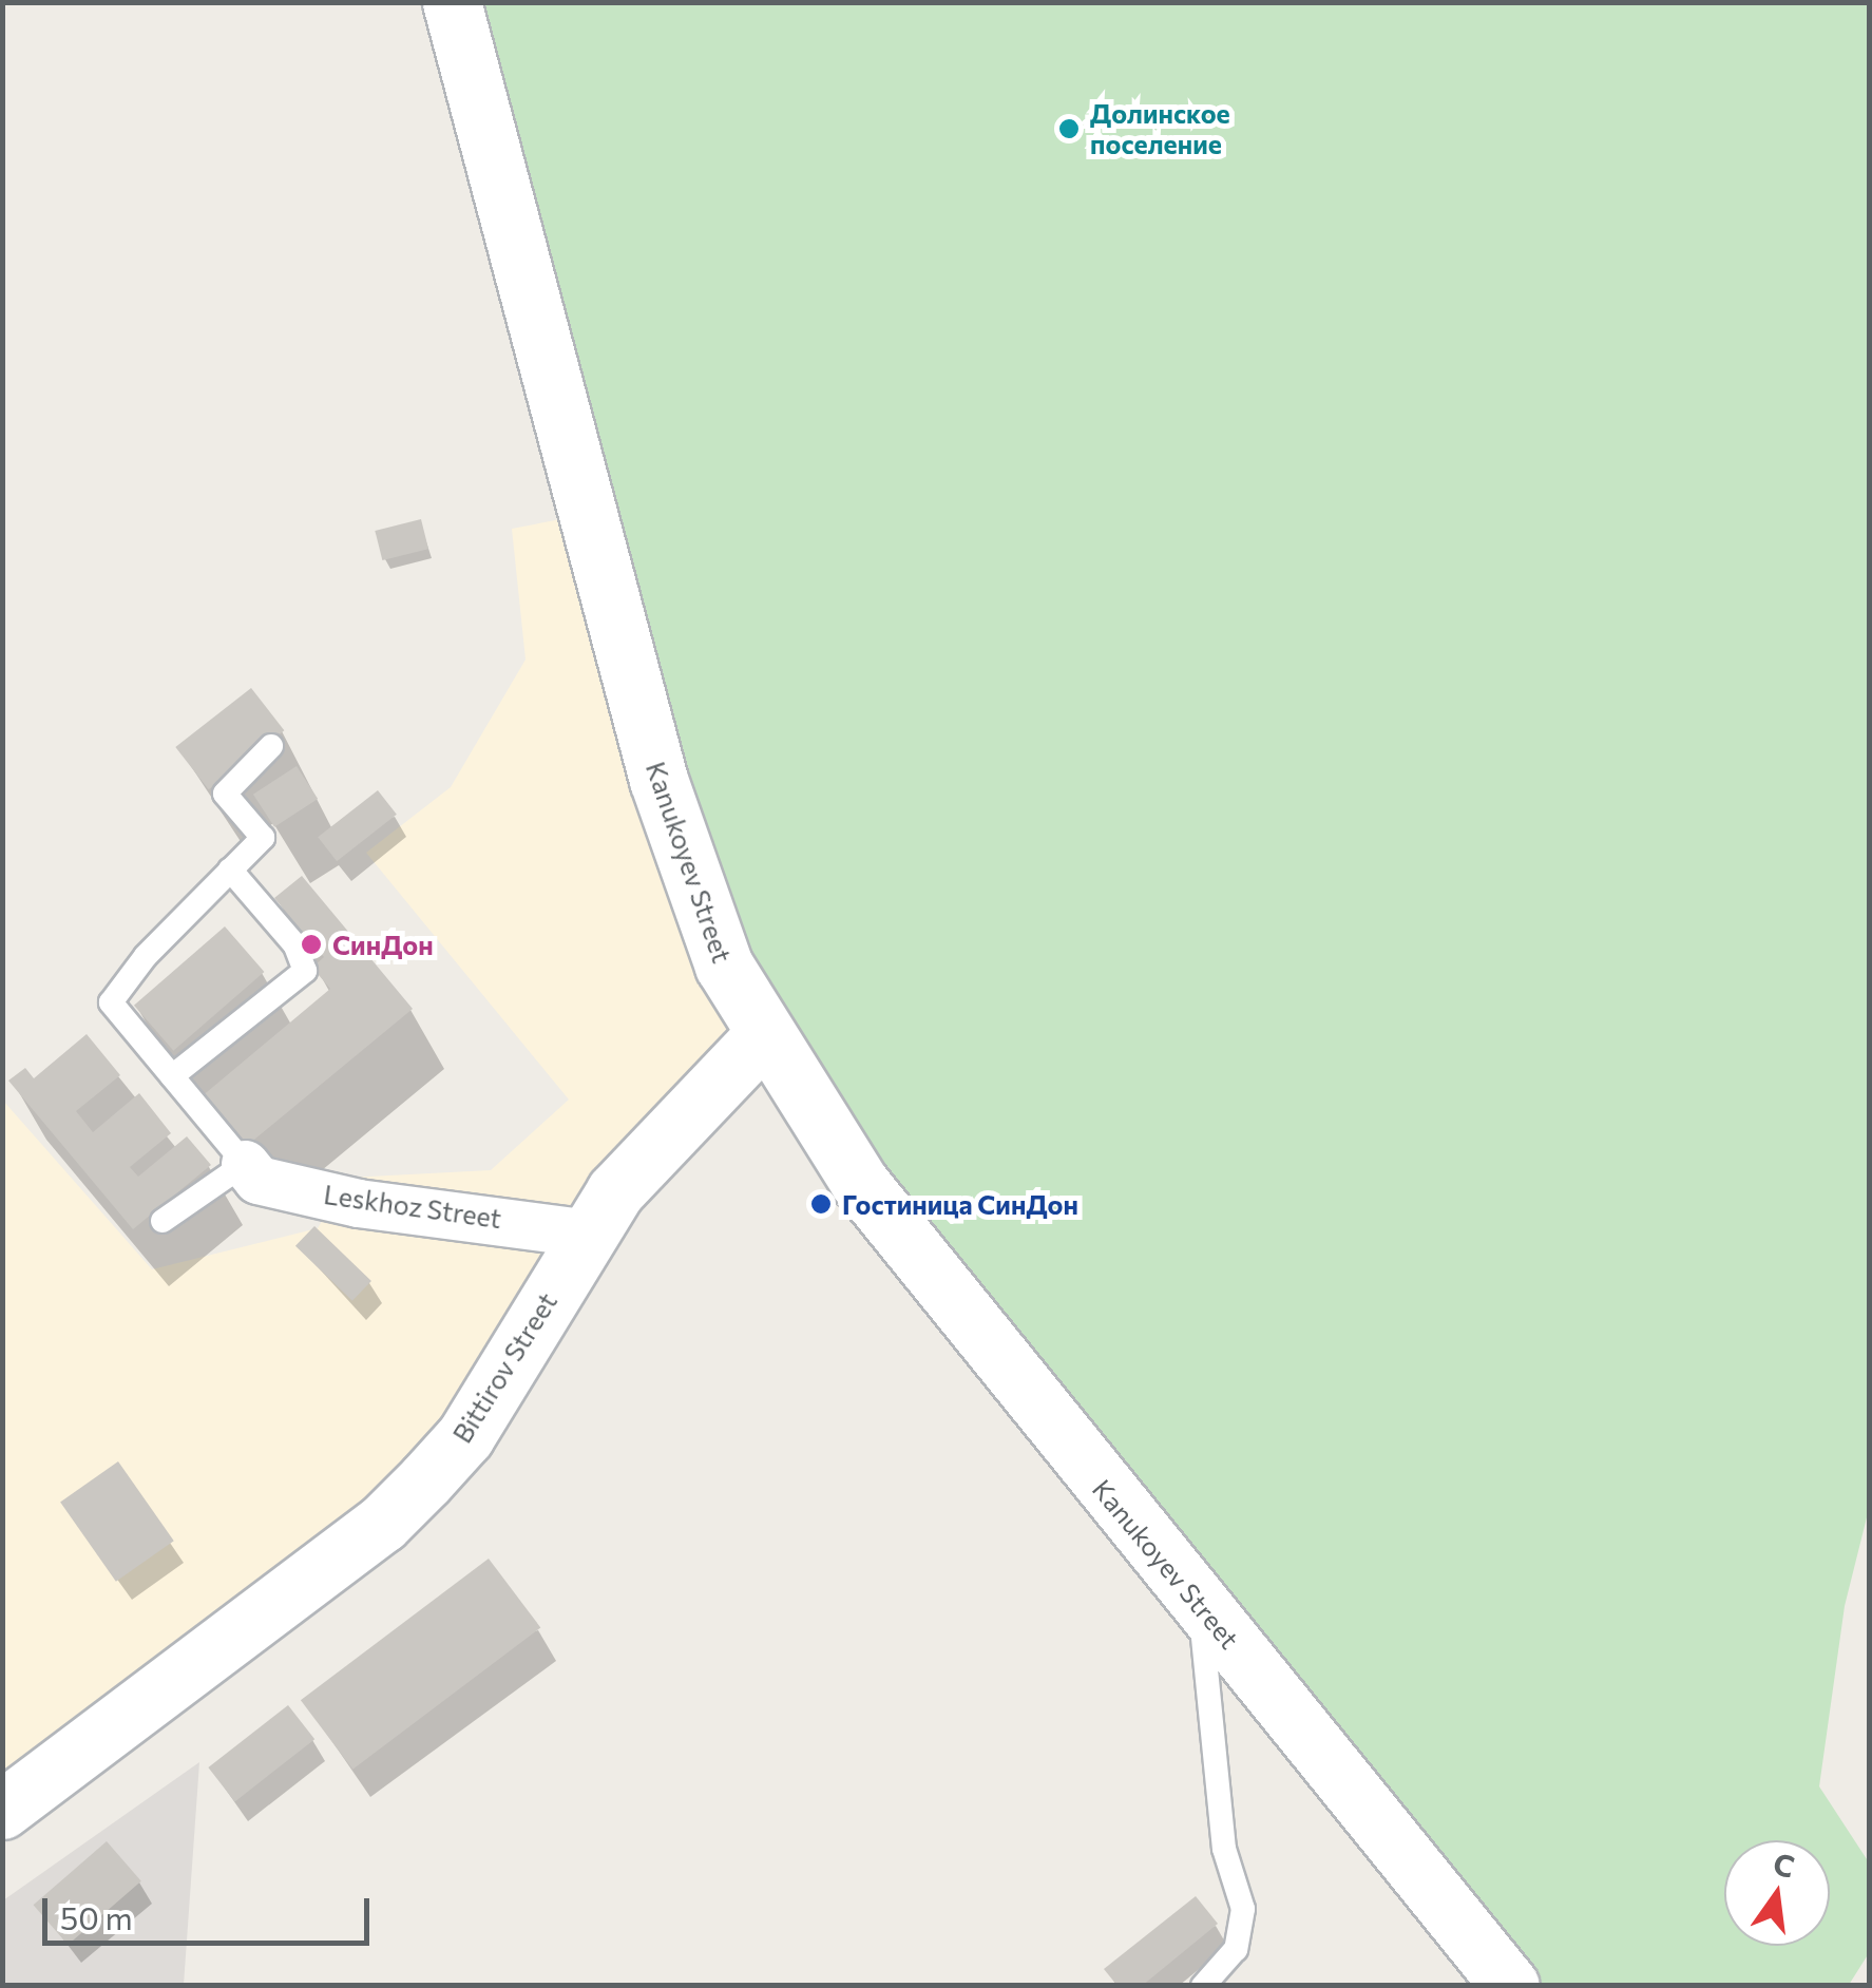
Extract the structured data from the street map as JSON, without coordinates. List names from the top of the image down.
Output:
{
  "streets": {
    "street": ["Kanukoyev Street", "Leskhoz Street", "Bittirov Street"]
  },
  "crossings": [
    ["Kanukoyev Street", "Bittirov Street"],
    ["Leskhoz Street", "Bittirov Street"]
  ],
  "places": ["Долинское поселение", "СинДон", "Гостиница СинДон"],
  "scale_bar": "50 m",
  "north": "top"
}
